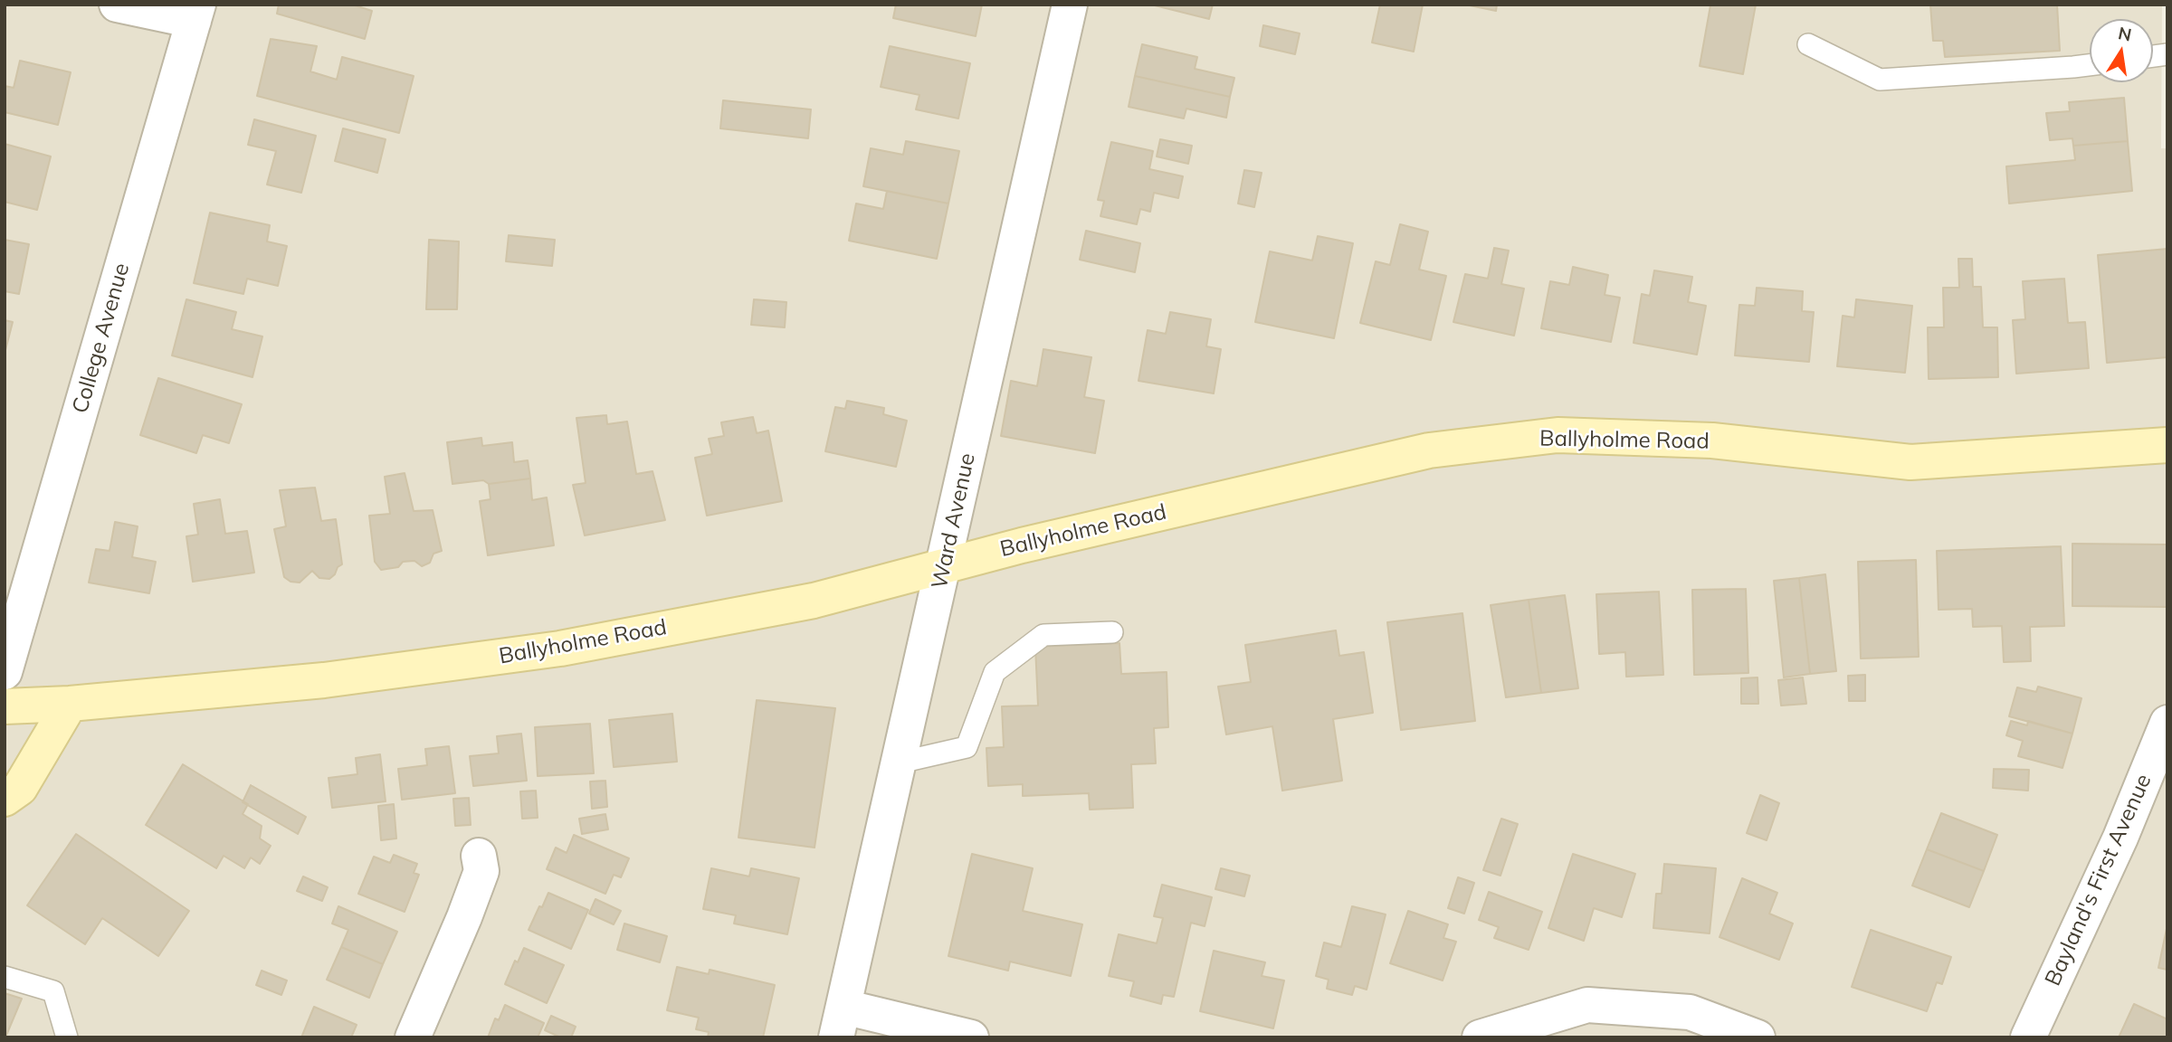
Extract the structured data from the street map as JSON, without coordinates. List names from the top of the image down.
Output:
{
  "streets": {
    "main road": ["Ballyholme Road"],
    "street": ["College Avenue", "Ward Avenue", "Bayland's First Avenue"]
  },
  "crossings": [
    ["Ballyholme Road", "Ward Avenue"]
  ],
  "north": "top"
}
